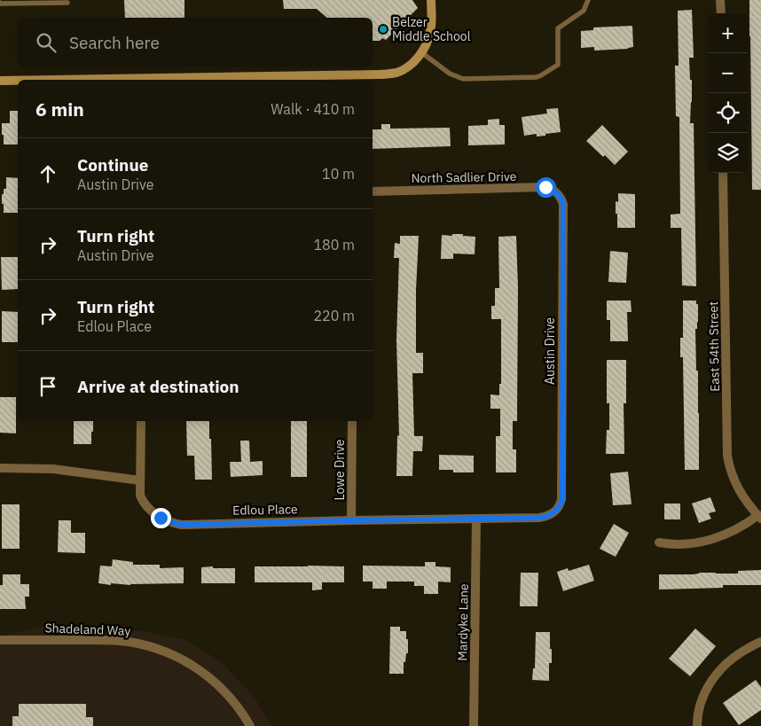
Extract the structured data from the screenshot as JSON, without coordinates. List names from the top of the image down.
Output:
{
  "streets": {
    "street": [
      "North Sadlier Drive",
      "East 54th Street",
      "Austin Drive",
      "Lowe Drive",
      "Edlou Place",
      "Mardyke Lane",
      "Shadeland Way"
    ]
  },
  "crossings": [
    ["North Sadlier Drive", "Austin Drive"],
    ["Austin Drive", "Edlou Place"],
    ["Lowe Drive", "Edlou Place"],
    ["Edlou Place", "Mardyke Lane"]
  ],
  "places": ["Belzer Middle School"],
  "page": {
    "map_buttons": ["+", "−"],
    "search": "Search here",
    "heading": ["6 min", "Walk · 410 m"],
    "list": [
      ["Continue", "Austin Drive", "10 m"],
      ["Turn right", "Austin Drive", "180 m"],
      ["Turn right", "Edlou Place", "220 m"],
      "Arrive at destination"
    ]
  }
}
